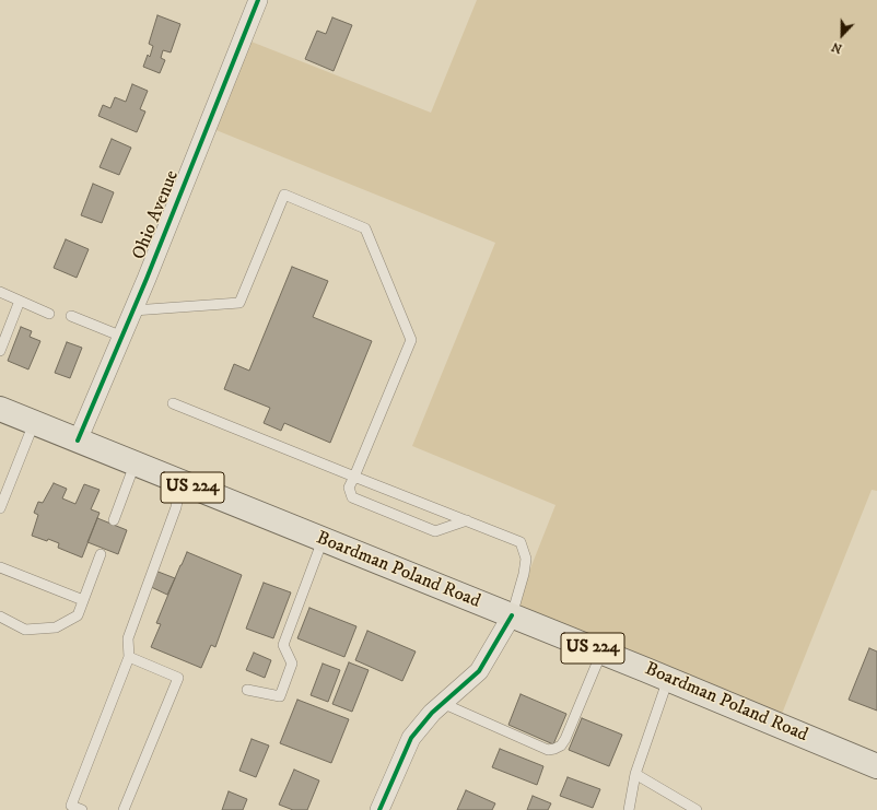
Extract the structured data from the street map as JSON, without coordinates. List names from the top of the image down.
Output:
{
  "streets": {
    "main road": ["US 224", "Boardman Poland Road"],
    "street": ["Ohio Avenue"]
  },
  "crossings": [
    ["Ohio Avenue", "US 224"],
    ["US 224", "Boardman Poland Road"]
  ],
  "north": "bottom"
}
